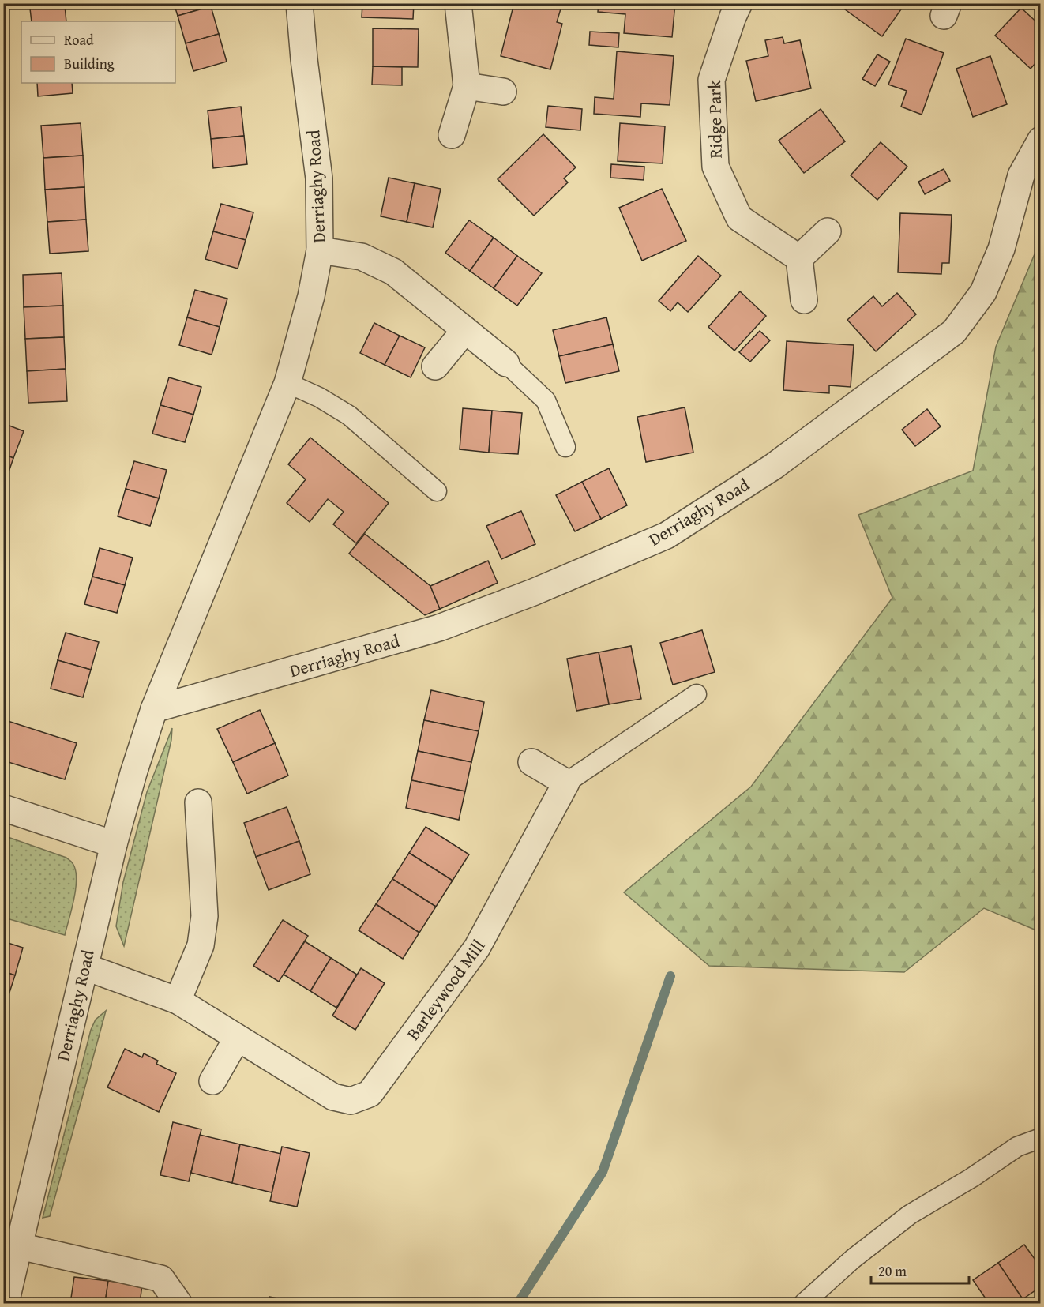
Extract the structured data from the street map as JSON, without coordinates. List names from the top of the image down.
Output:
{
  "streets": {
    "street": ["Ridge Park", "Derriaghy Road", "Barleywood Mill"]
  },
  "crossings": [
    ["Derriaghy Road", "Barleywood Mill"]
  ],
  "legend": ["Road", "Building"],
  "scale_bar": "20 m"
}
